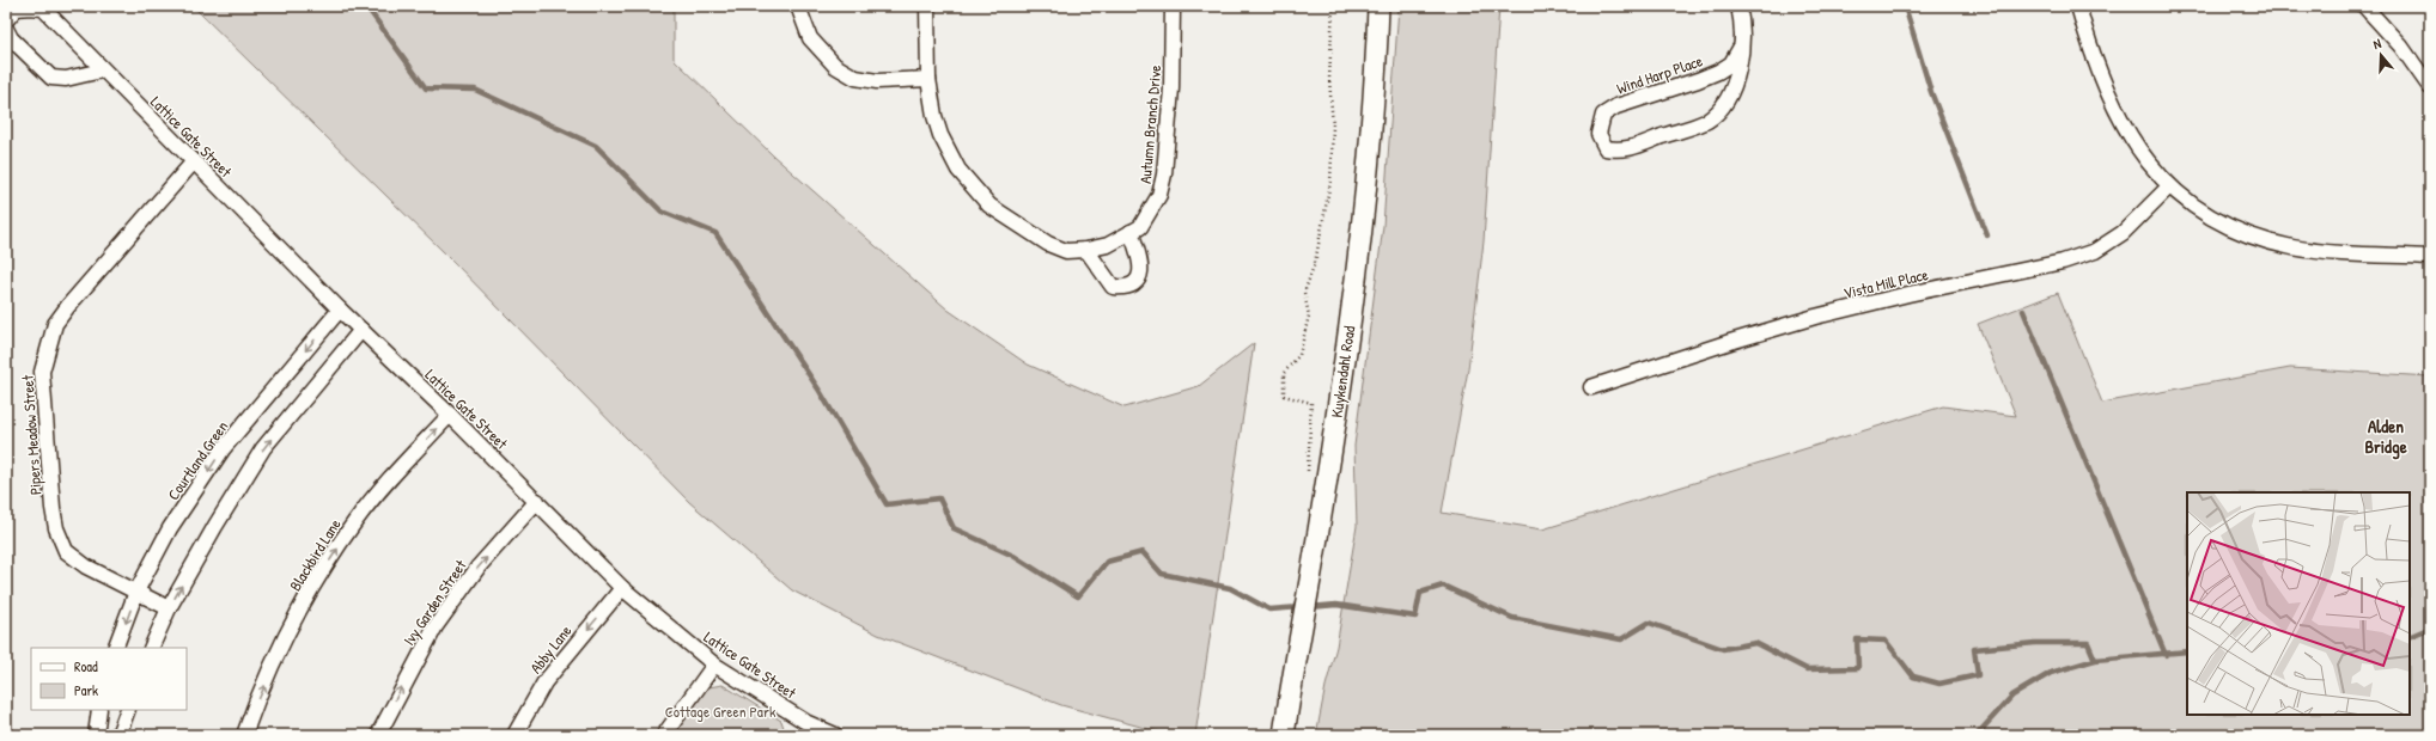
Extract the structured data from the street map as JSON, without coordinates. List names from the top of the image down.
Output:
{
  "streets": {
    "main road": ["Kuykendahl Road"],
    "street": [
      "Wind Harp Place",
      "Autumn Branch Drive",
      "Lattice Gate Street",
      "Vista Mill Place",
      "Pipers Meadow Street",
      "Courtland Green",
      "Blackbird Lane",
      "Ivy Garden Street",
      "Abby Lane"
    ]
  },
  "crossings": [
    ["Lattice Gate Street", "Pipers Meadow Street"],
    ["Lattice Gate Street", "Courtland Green"],
    ["Lattice Gate Street", "Blackbird Lane"],
    ["Lattice Gate Street", "Ivy Garden Street"],
    ["Lattice Gate Street", "Abby Lane"],
    ["Pipers Meadow Street", "Courtland Green"]
  ],
  "one_way": ["Ivy Garden Street"],
  "districts": ["Alden Bridge"],
  "parks": ["Cottage Green Park"],
  "legend": ["Road", "Park"],
  "north": "top"
}
